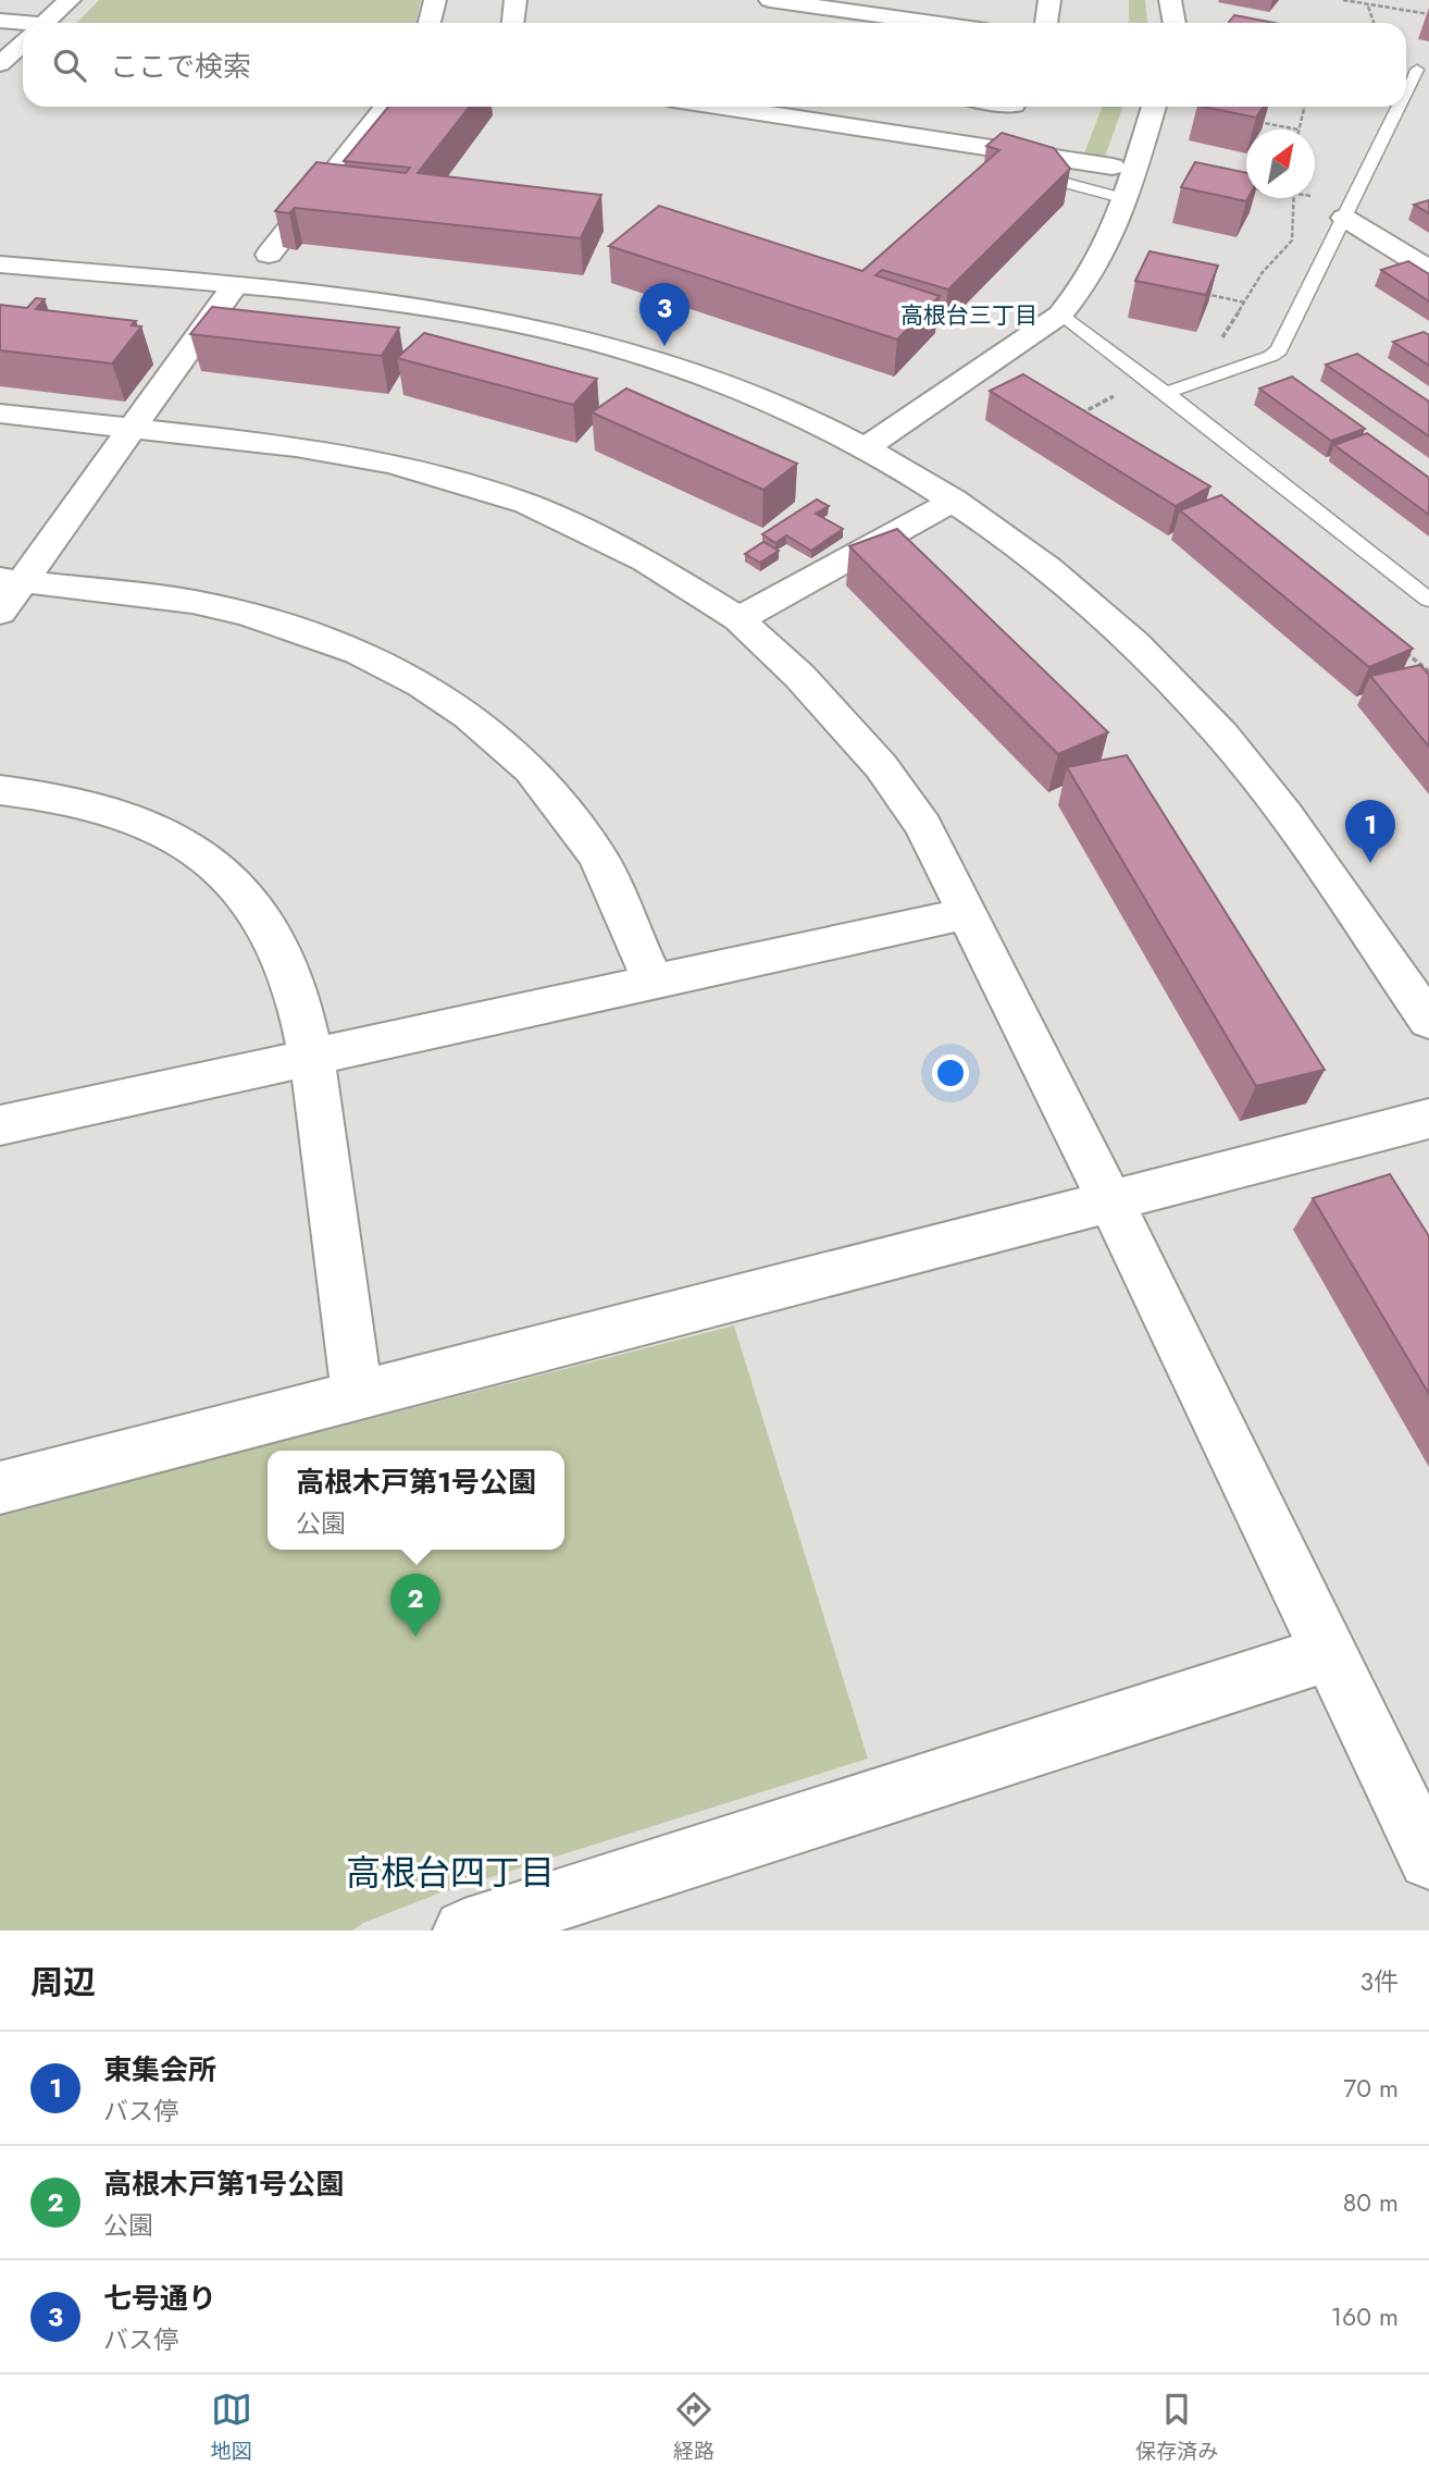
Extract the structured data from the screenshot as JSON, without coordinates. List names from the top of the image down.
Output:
{
  "districts": ["高根台三丁目", "高根台四丁目"],
  "north": "top right",
  "page": {
    "search": "ここで検索",
    "pins": ["3", "1", "2"],
    "popup": ["高根木戸第1号公園", "公園"],
    "heading": ["周辺", "3件"],
    "list": [
      {
        "mark": "1",
        "name": "東集会所",
        "note": "バス停",
        "value": "70 m"
      },
      {
        "mark": "2",
        "name": "高根木戸第1号公園",
        "note": "公園",
        "value": "80 m"
      },
      {
        "mark": "3",
        "name": "七号通り",
        "note": "バス停",
        "value": "160 m"
      }
    ],
    "nav": ["地図", "経路", "保存済み"]
  }
}
